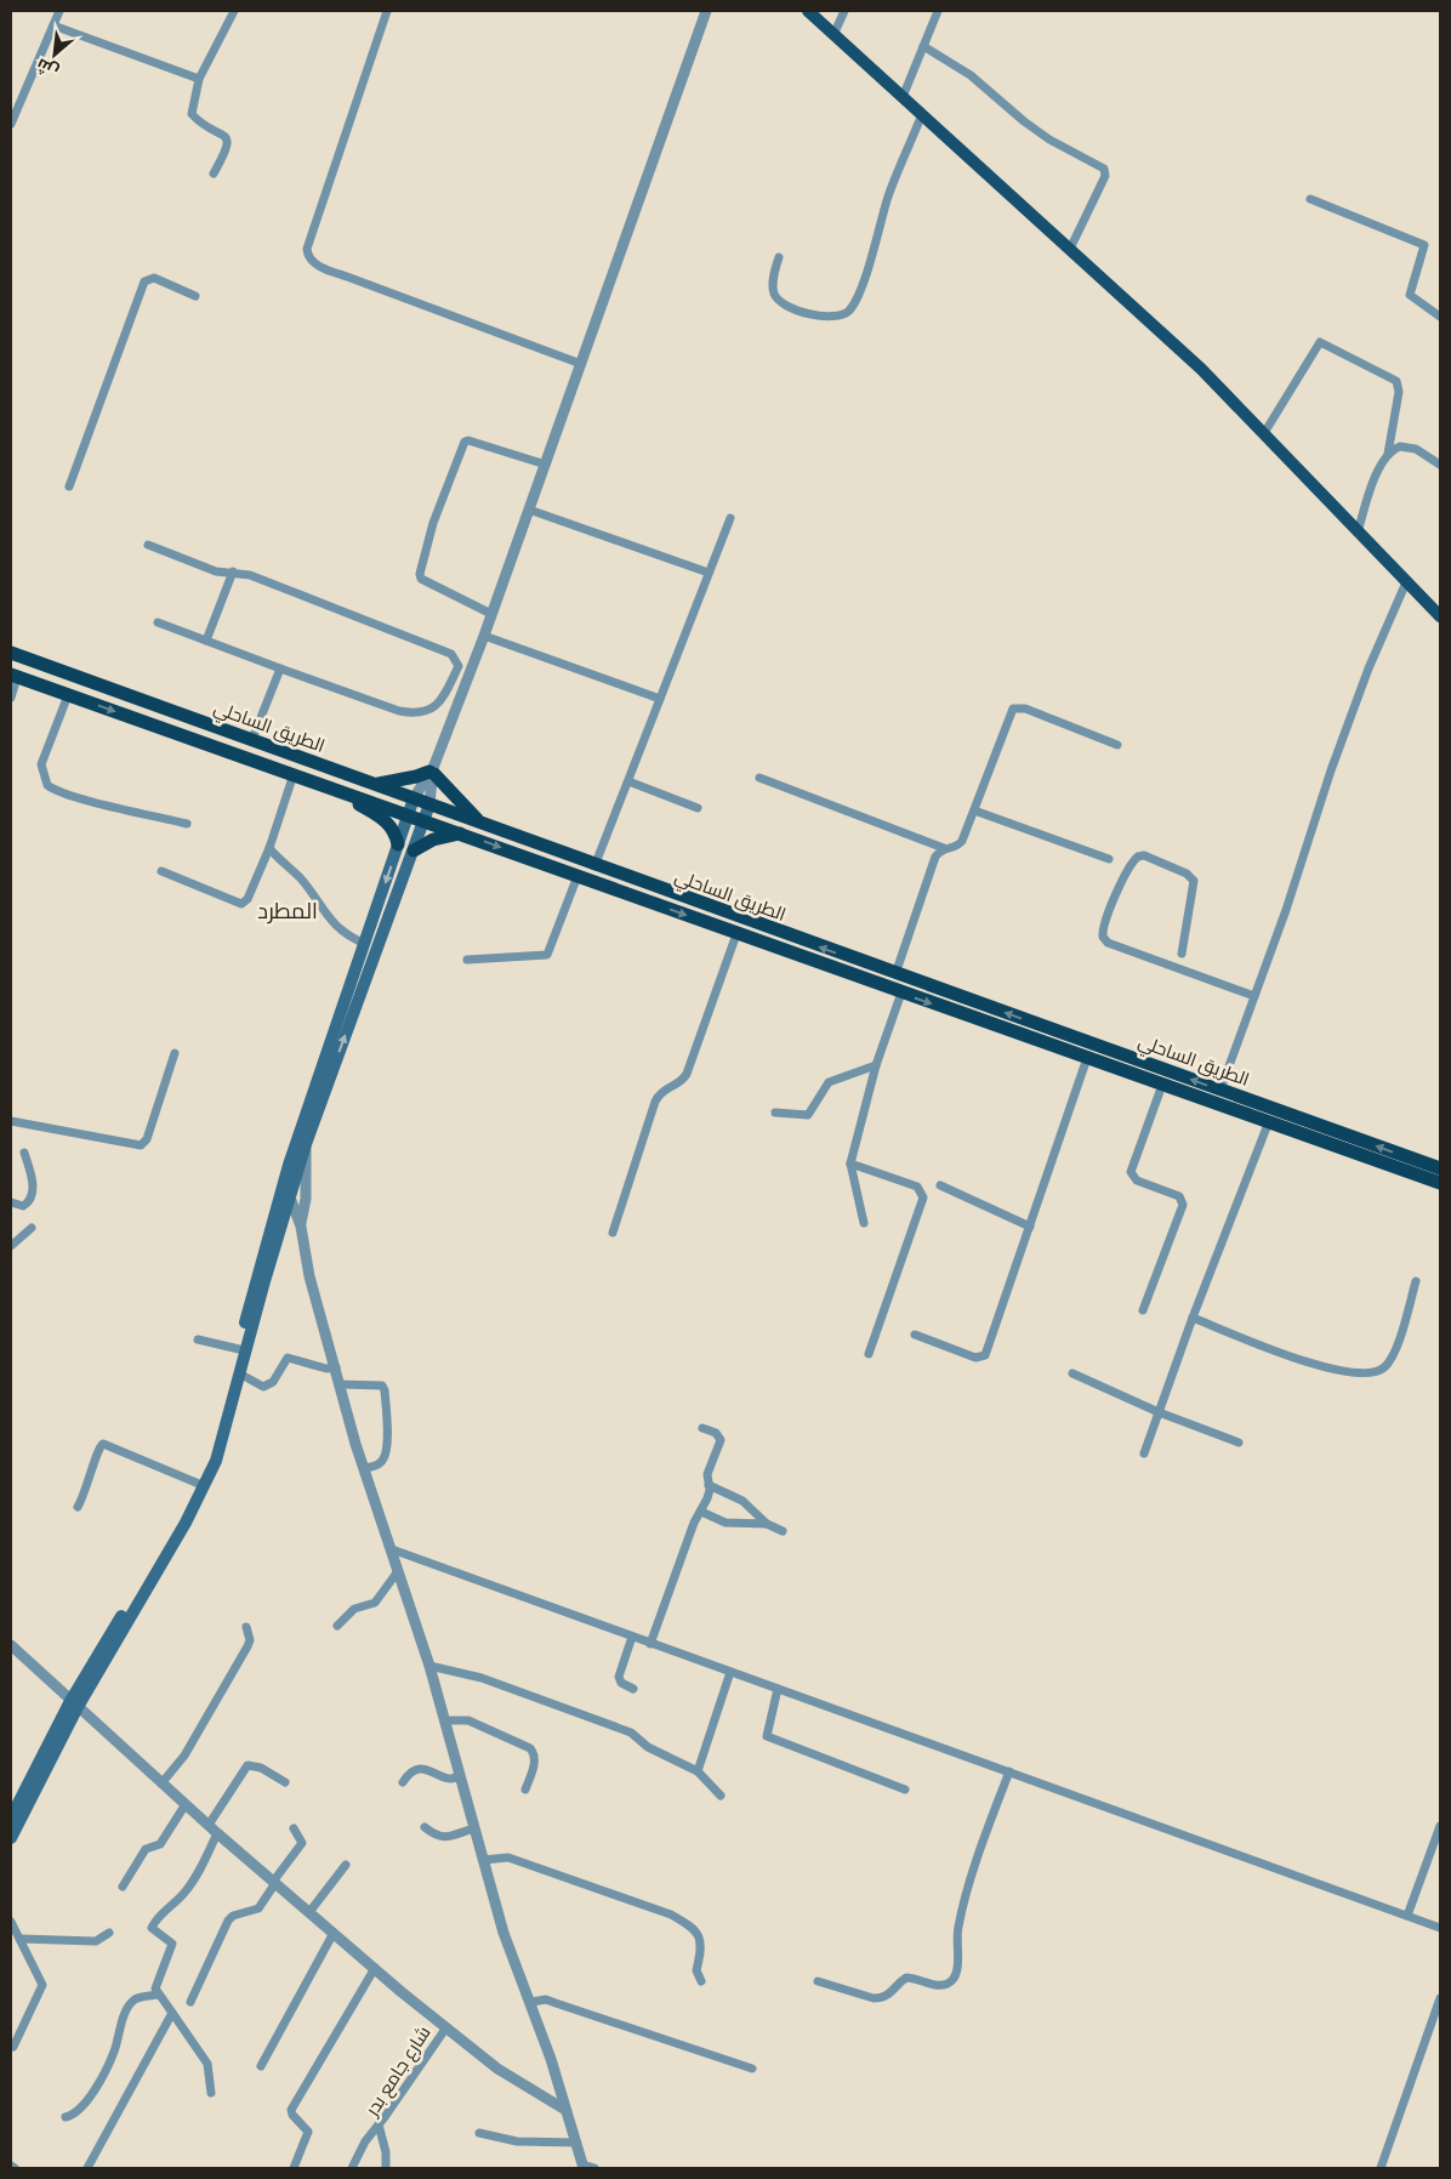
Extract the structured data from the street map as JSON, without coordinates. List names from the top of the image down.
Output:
{
  "streets": {
    "highway": ["الطريق الساحلي"],
    "street": ["شارع جامع بدر"]
  },
  "districts": ["المطرد"],
  "north": "bottom left"
}
